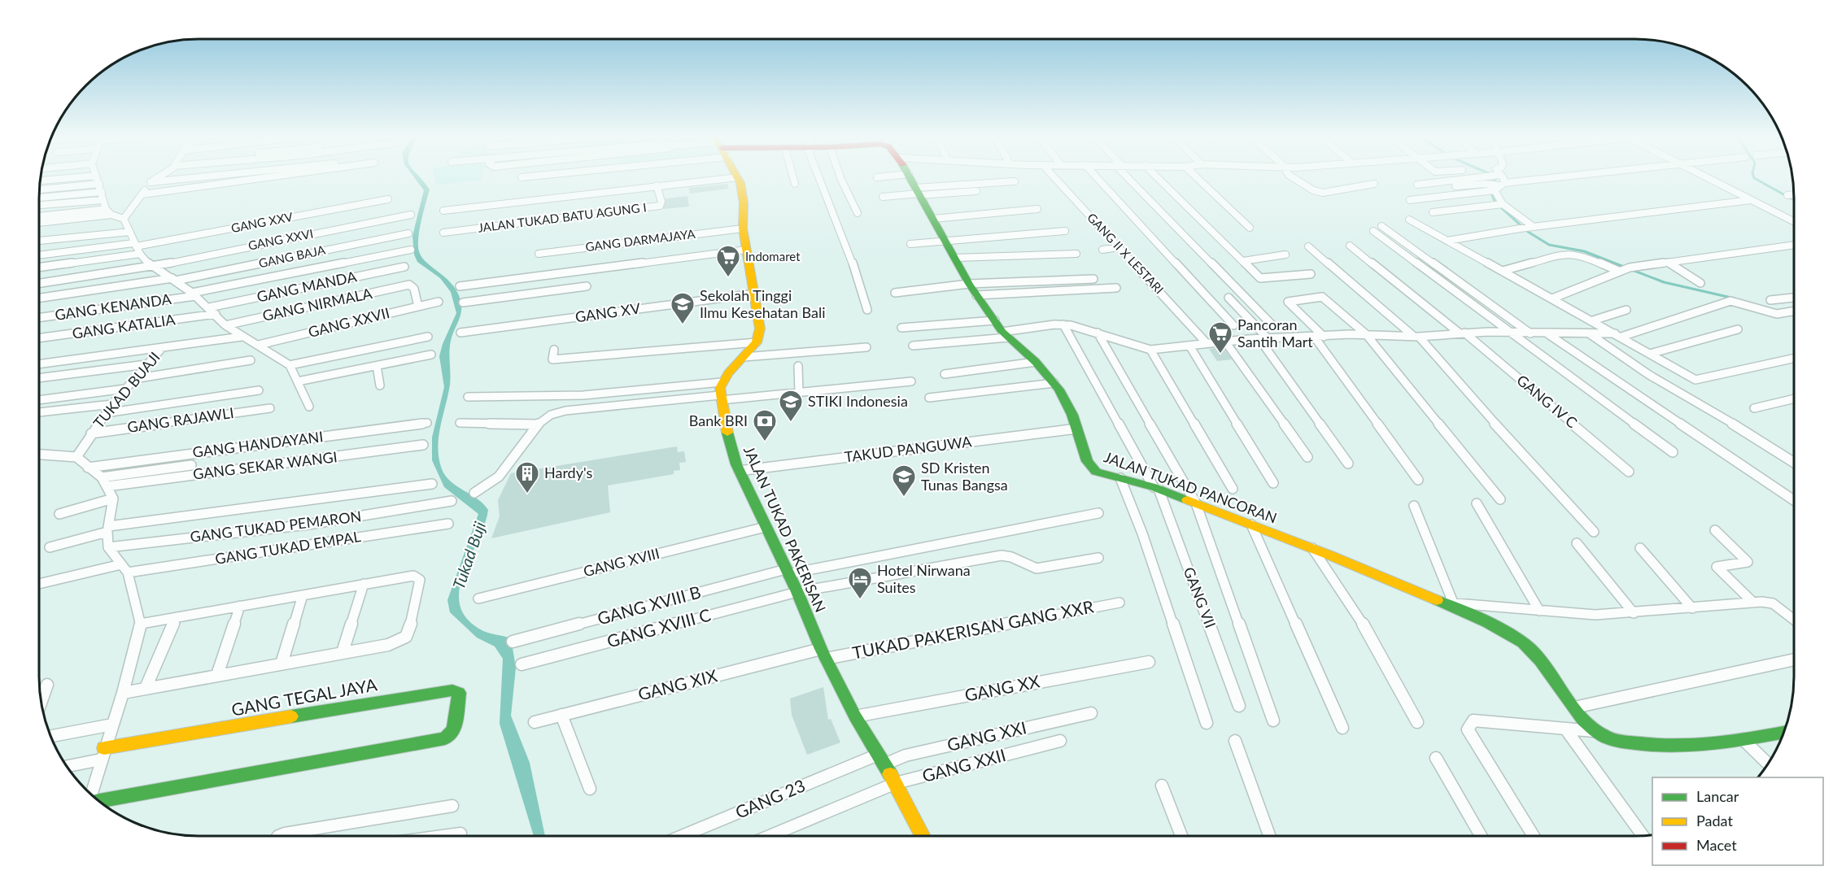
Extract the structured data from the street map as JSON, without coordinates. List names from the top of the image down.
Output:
{
  "streets": {
    "street": [
      "JALAN TUKAD BATU AGUNG I",
      "GANG XXV",
      "GANG XXVI",
      "GANG DARMAJAYA",
      "GANG II X LESTARI",
      "GANG BAJA",
      "GANG MANDA",
      "GANG NIRMALA",
      "GANG KENANDA",
      "GANG XV",
      "GANG XXVII",
      "GANG KATALIA",
      "TUKAD BUAJI",
      "GANG IV C",
      "GANG RAJAWLI",
      "GANG HANDAYANI",
      "TAKUD PANGUWA",
      "GANG SEKAR WANGI",
      "JALAN TUKAD PANCORAN",
      "GANG TUKAD PEMARON",
      "JALAN TUKAD PAKERISAN",
      "GANG TUKAD EMPAL",
      "GANG XVIII",
      "GANG VII",
      "GANG XVIII B",
      "GANG XVIII C",
      "TUKAD PAKERISAN GANG XXR",
      "GANG XIX",
      "GANG XX",
      "GANG TEGAL JAYA",
      "GANG XXI",
      "GANG XXII",
      "GANG 23"
    ]
  },
  "crossings": [
    ["GANG NIRMALA", "GANG XXVII"],
    ["TUKAD BUAJI", "GANG RAJAWLI"],
    ["TAKUD PANGUWA", "JALAN TUKAD PANCORAN"],
    ["TAKUD PANGUWA", "JALAN TUKAD PAKERISAN"],
    ["JALAN TUKAD PANCORAN", "GANG VII"],
    ["JALAN TUKAD PAKERISAN", "GANG XVIII"],
    ["JALAN TUKAD PAKERISAN", "GANG XVIII B"],
    ["JALAN TUKAD PAKERISAN", "GANG XVIII C"],
    ["JALAN TUKAD PAKERISAN", "TUKAD PAKERISAN GANG XXR"],
    ["JALAN TUKAD PAKERISAN", "GANG XIX"],
    ["JALAN TUKAD PAKERISAN", "GANG XX"],
    ["JALAN TUKAD PAKERISAN", "GANG XXI"],
    ["JALAN TUKAD PAKERISAN", "GANG XXII"],
    ["JALAN TUKAD PAKERISAN", "GANG 23"],
    ["TUKAD PAKERISAN GANG XXR", "GANG XIX"],
    ["GANG XXI", "GANG 23"]
  ],
  "water": ["Tukad Buji"],
  "places": {
    "supermarket": ["Indomaret", "Pancoran Santih Mart"],
    "school or university": ["Sekolah Tinggi Ilmu Kesehatan Bali", "STIKI Indonesia", "SD Kristen Tunas Bangsa"],
    "bank": ["Bank BRI"],
    "building": ["Hardy's"],
    "hotel": ["Hotel Nirwana Suites"]
  },
  "legend": ["Lancar", "Padat", "Macet"]
}
